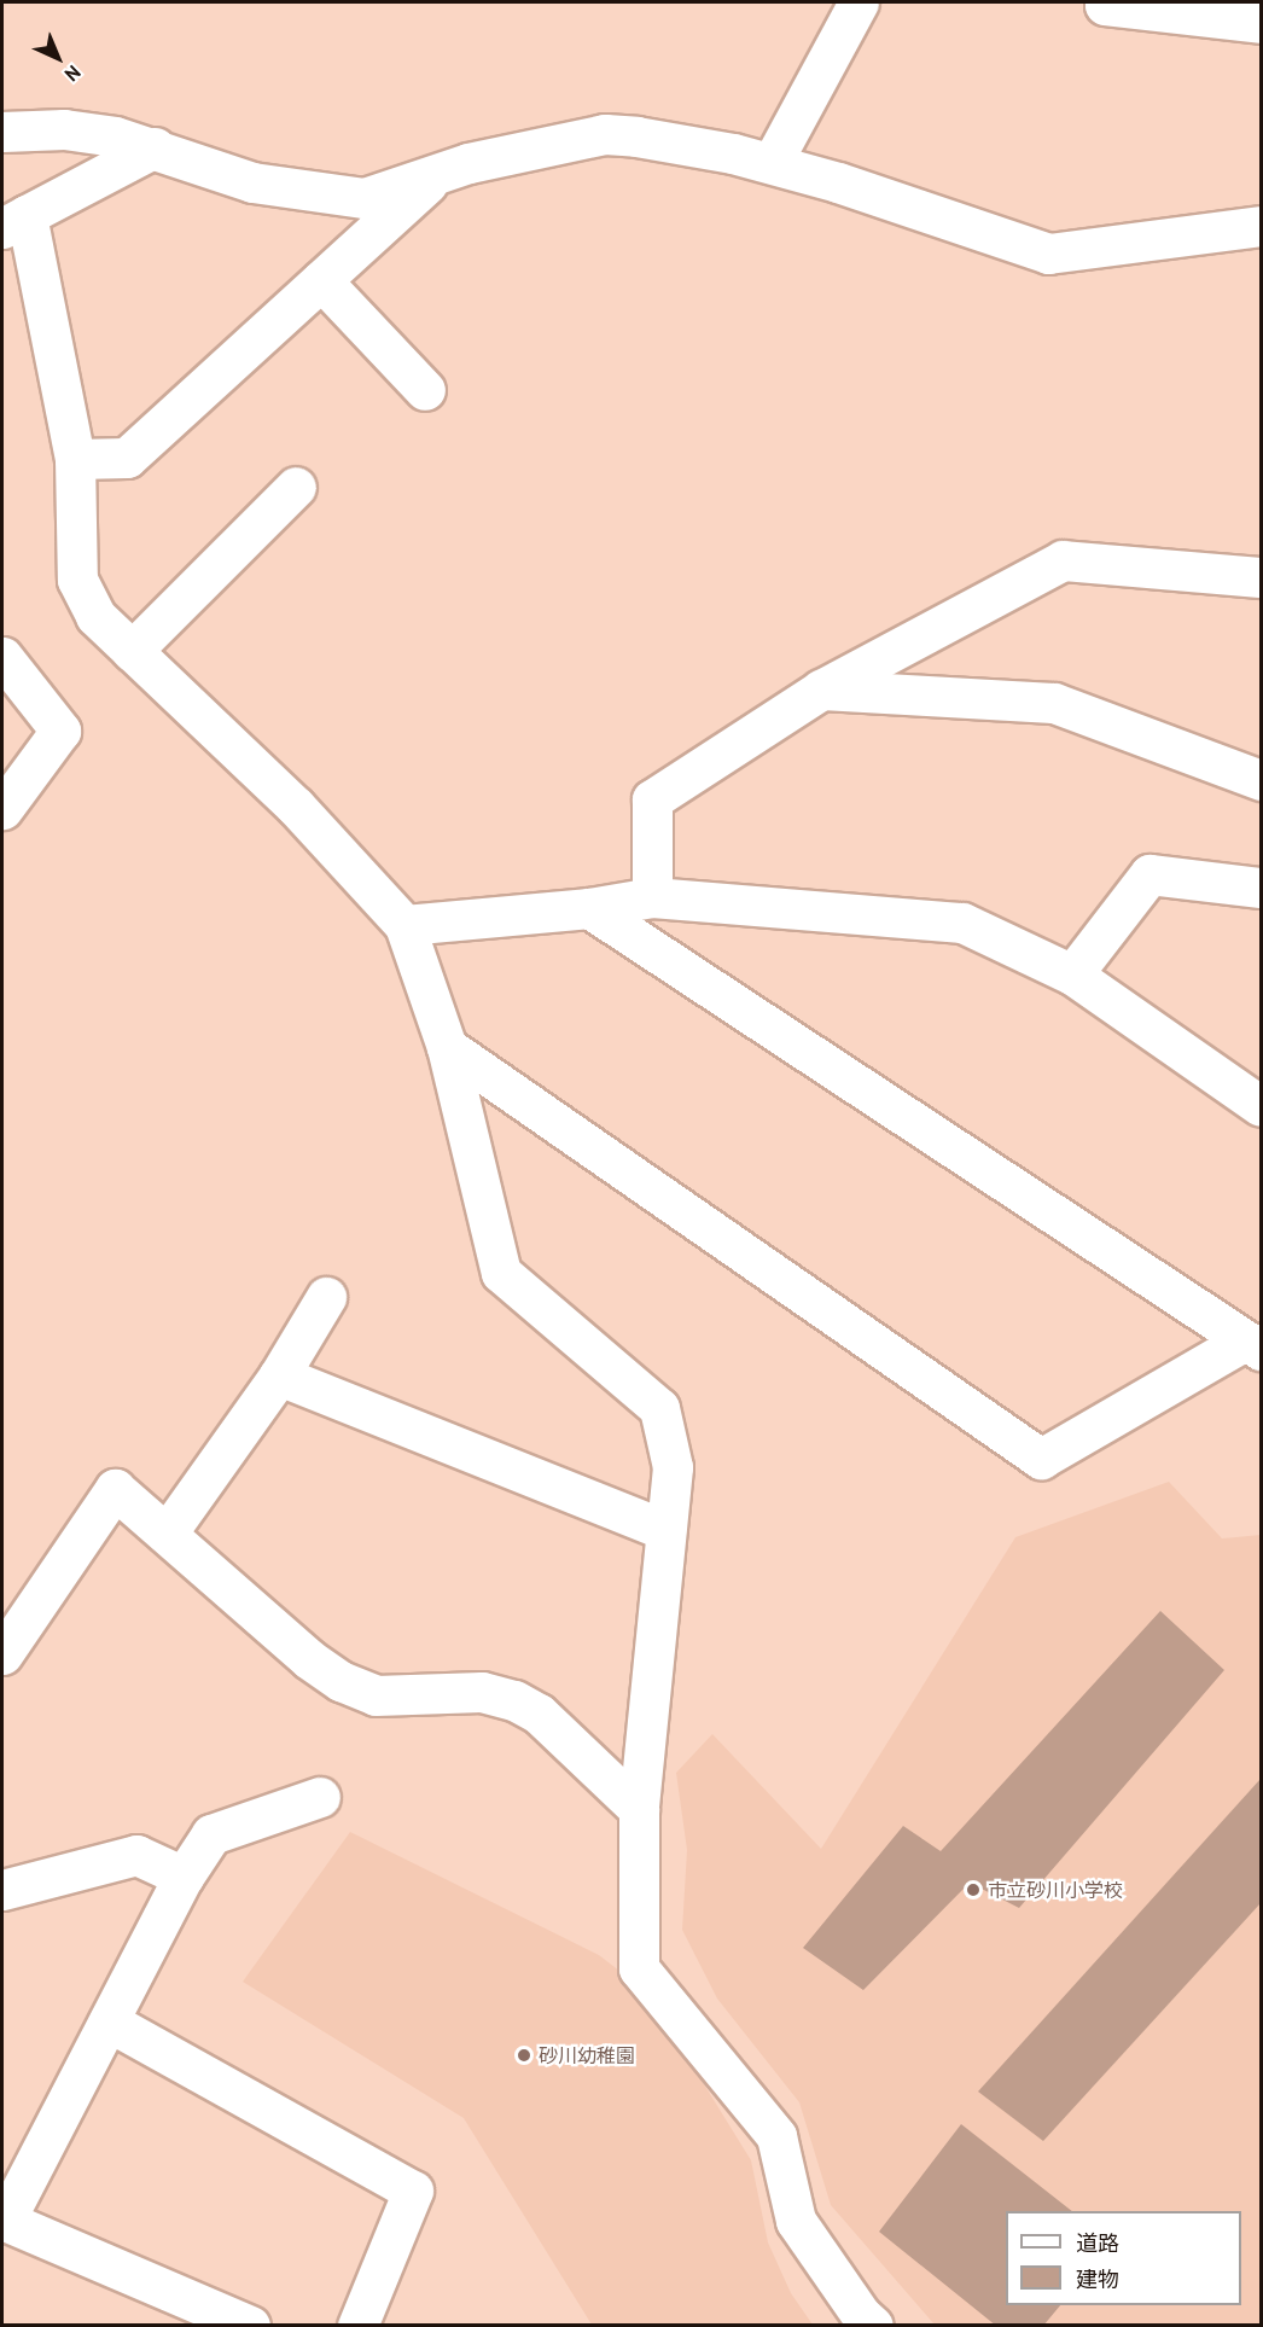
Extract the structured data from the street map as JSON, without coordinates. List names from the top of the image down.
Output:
{
  "places": ["市立砂川小学校", "砂川幼稚園"],
  "legend": ["道路", "建物"],
  "north": "bottom right"
}
